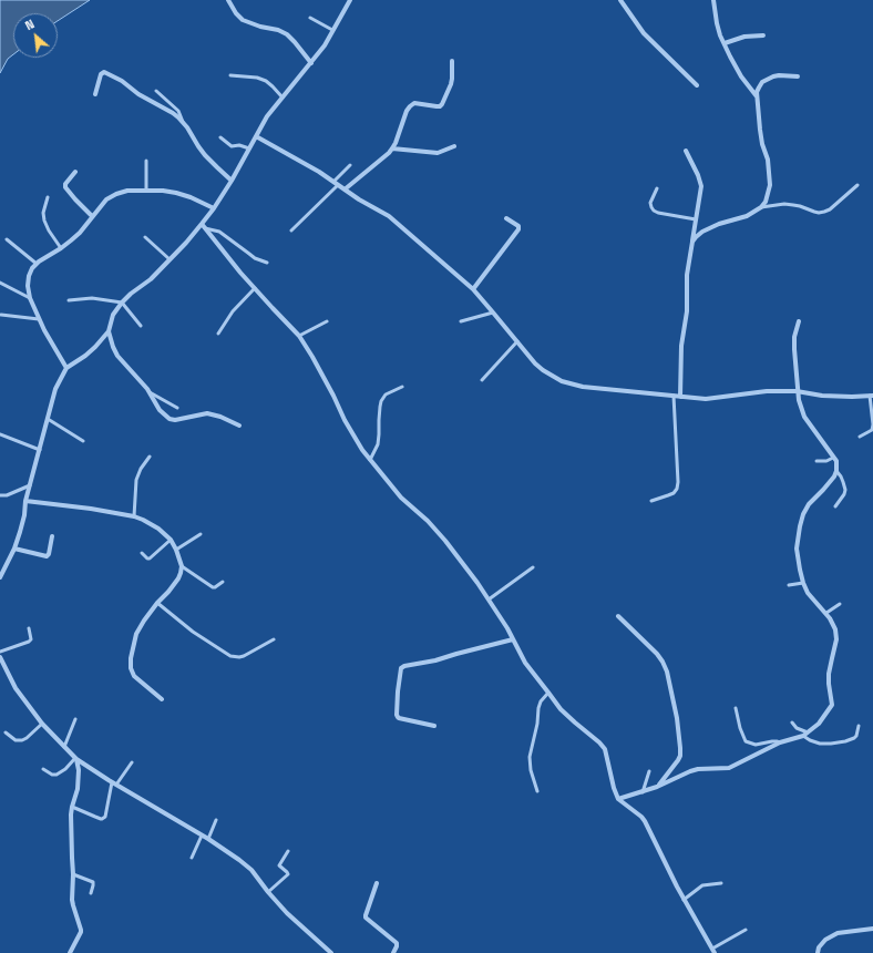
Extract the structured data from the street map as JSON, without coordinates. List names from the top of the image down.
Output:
{
  "north": "top left"
}
